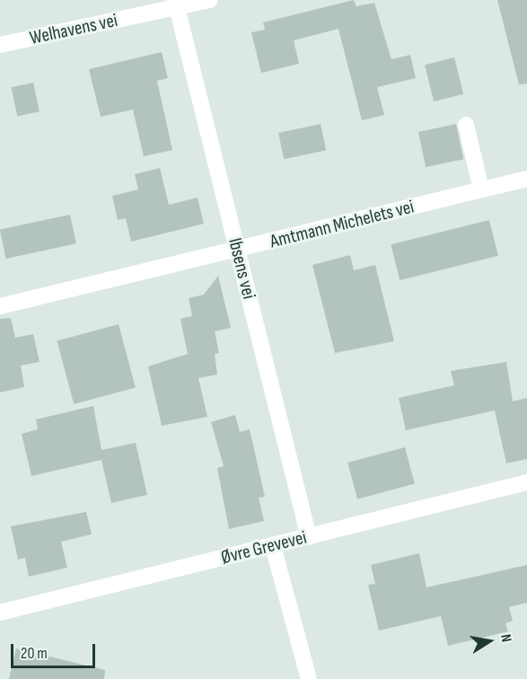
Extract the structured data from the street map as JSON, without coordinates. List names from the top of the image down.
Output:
{
  "streets": {
    "street": [
      "Welhavens vei",
      "Amtmann Michelets vei",
      "Ibsens vei",
      "Øvre Grevevei"
    ]
  },
  "crossings": [
    ["Welhavens vei", "Ibsens vei"],
    ["Amtmann Michelets vei", "Ibsens vei"],
    ["Ibsens vei", "Øvre Grevevei"]
  ],
  "scale_bar": "20 m",
  "north": "right"
}
